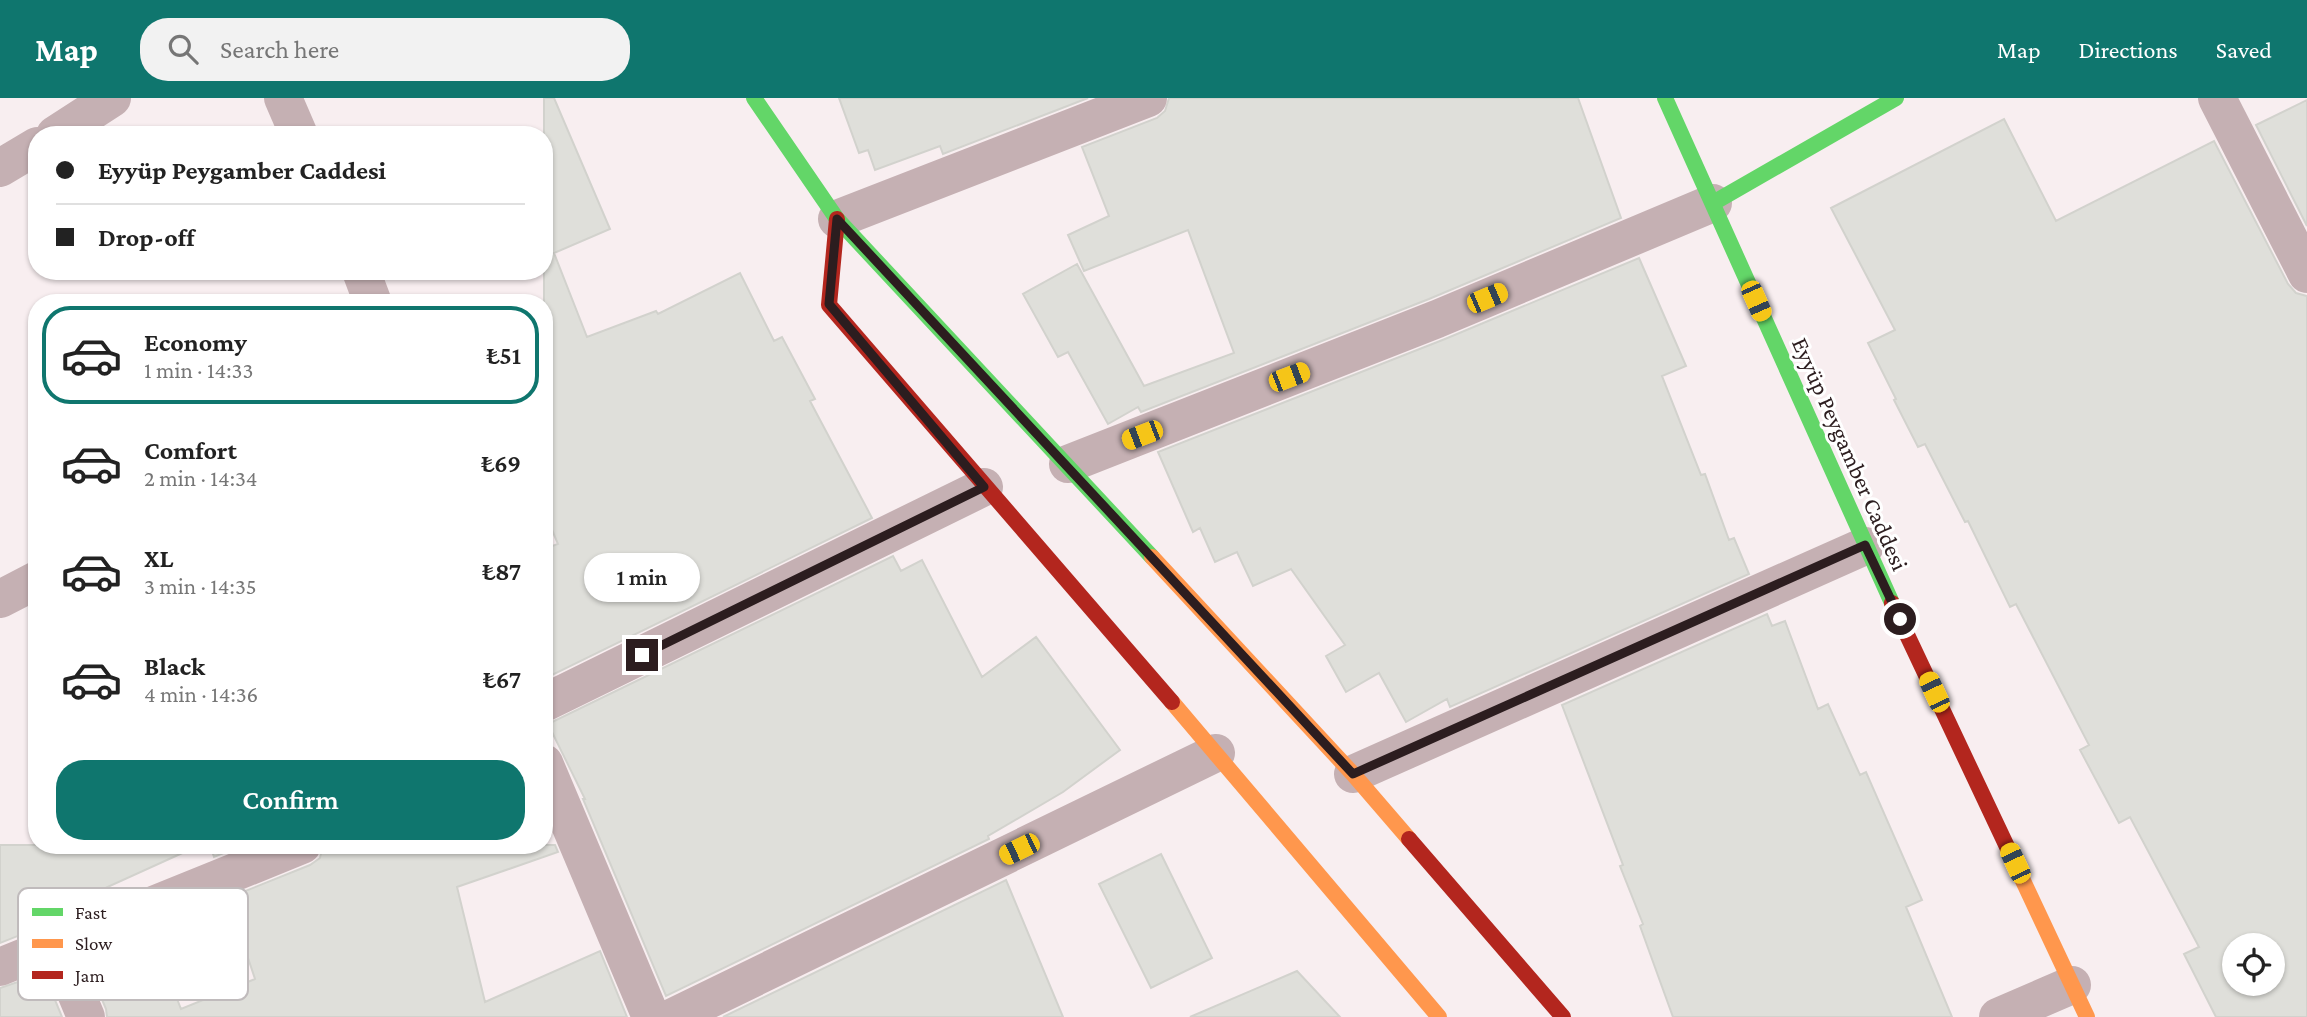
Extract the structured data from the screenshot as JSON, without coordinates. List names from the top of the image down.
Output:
{
  "streets": {
    "street": ["Eyyüp Peygamber Caddesi"]
  },
  "legend": ["Fast", "Slow", "Jam"],
  "page": {
    "header": "Map",
    "search": "Search here",
    "nav": ["Map", "Directions", "Saved"],
    "banner": ["Eyyüp Peygamber Caddesi", "Drop-off"],
    "list": [
      {
        "name": "Economy",
        "note": "1 min · 14:33",
        "value": "₺51"
      },
      {
        "name": "Comfort",
        "note": "2 min · 14:34",
        "value": "₺69"
      },
      {
        "name": "XL",
        "note": "3 min · 14:35",
        "value": "₺87"
      },
      {
        "name": "Black",
        "note": "4 min · 14:36",
        "value": "₺67"
      }
    ],
    "bubble": "1 min",
    "buttons": "Confirm"
  }
}
